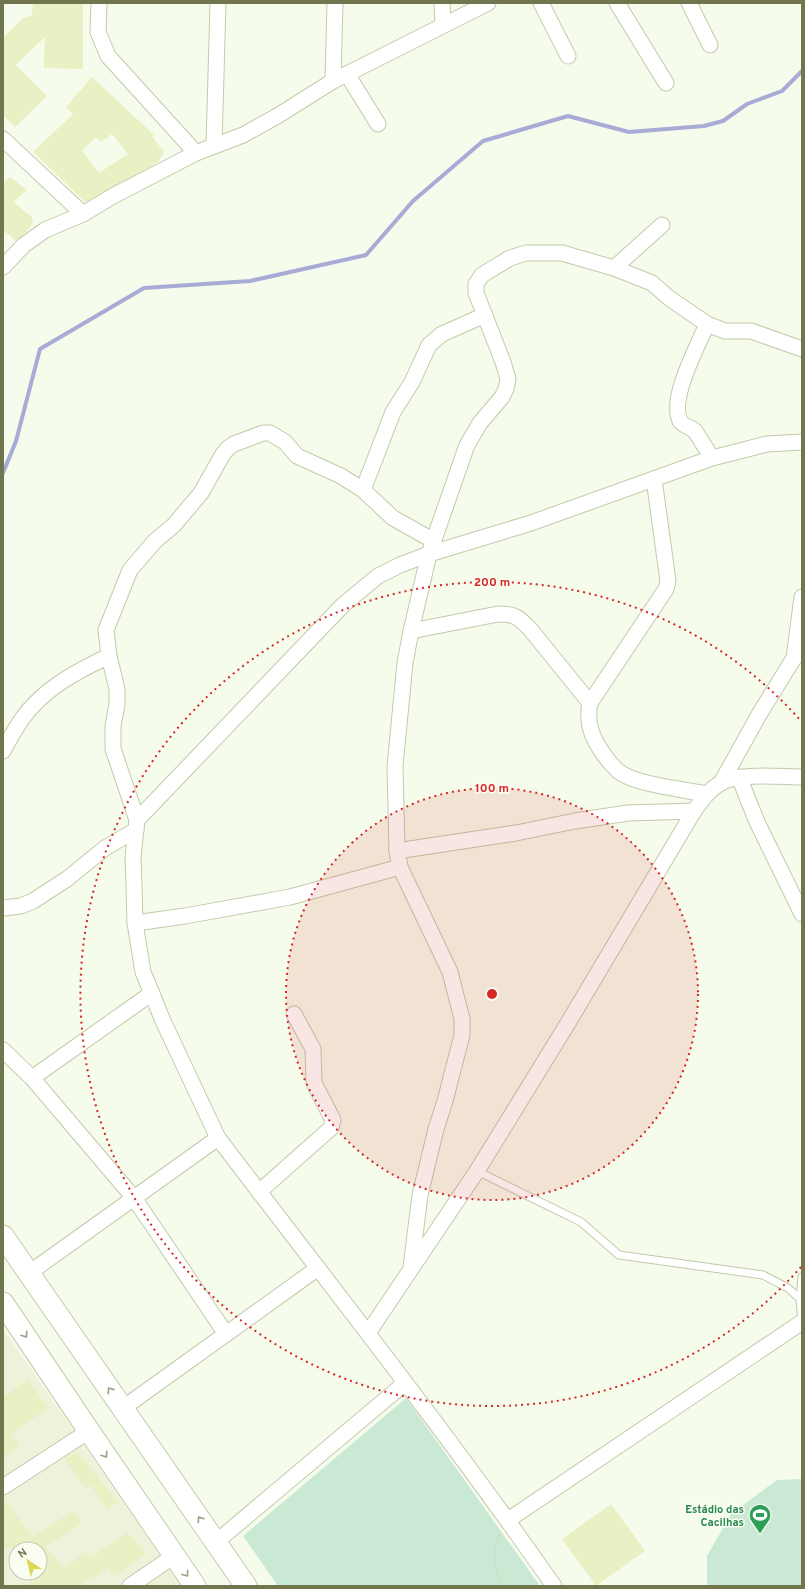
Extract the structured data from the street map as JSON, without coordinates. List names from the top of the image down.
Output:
{
  "places": {
    "sports": ["Estádio das Cacilhas"]
  },
  "north": "top left",
  "rings": ["200 m", "100 m"]
}
